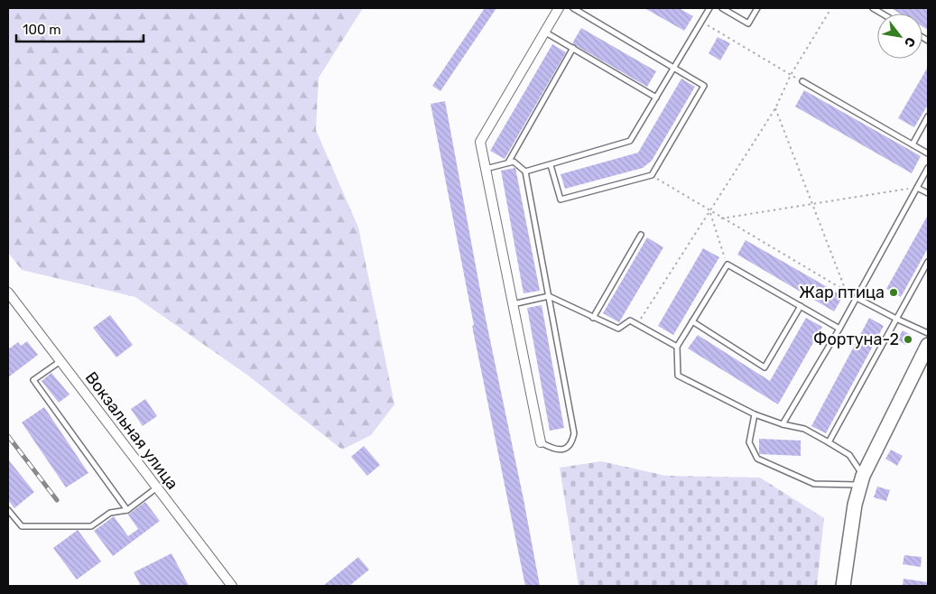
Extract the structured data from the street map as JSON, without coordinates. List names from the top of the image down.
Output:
{
  "streets": {
    "street": ["Вокзальная улица"]
  },
  "places": ["Жар птица", "Фортуна-2"],
  "scale_bar": "100 m",
  "north": "bottom right"
}
